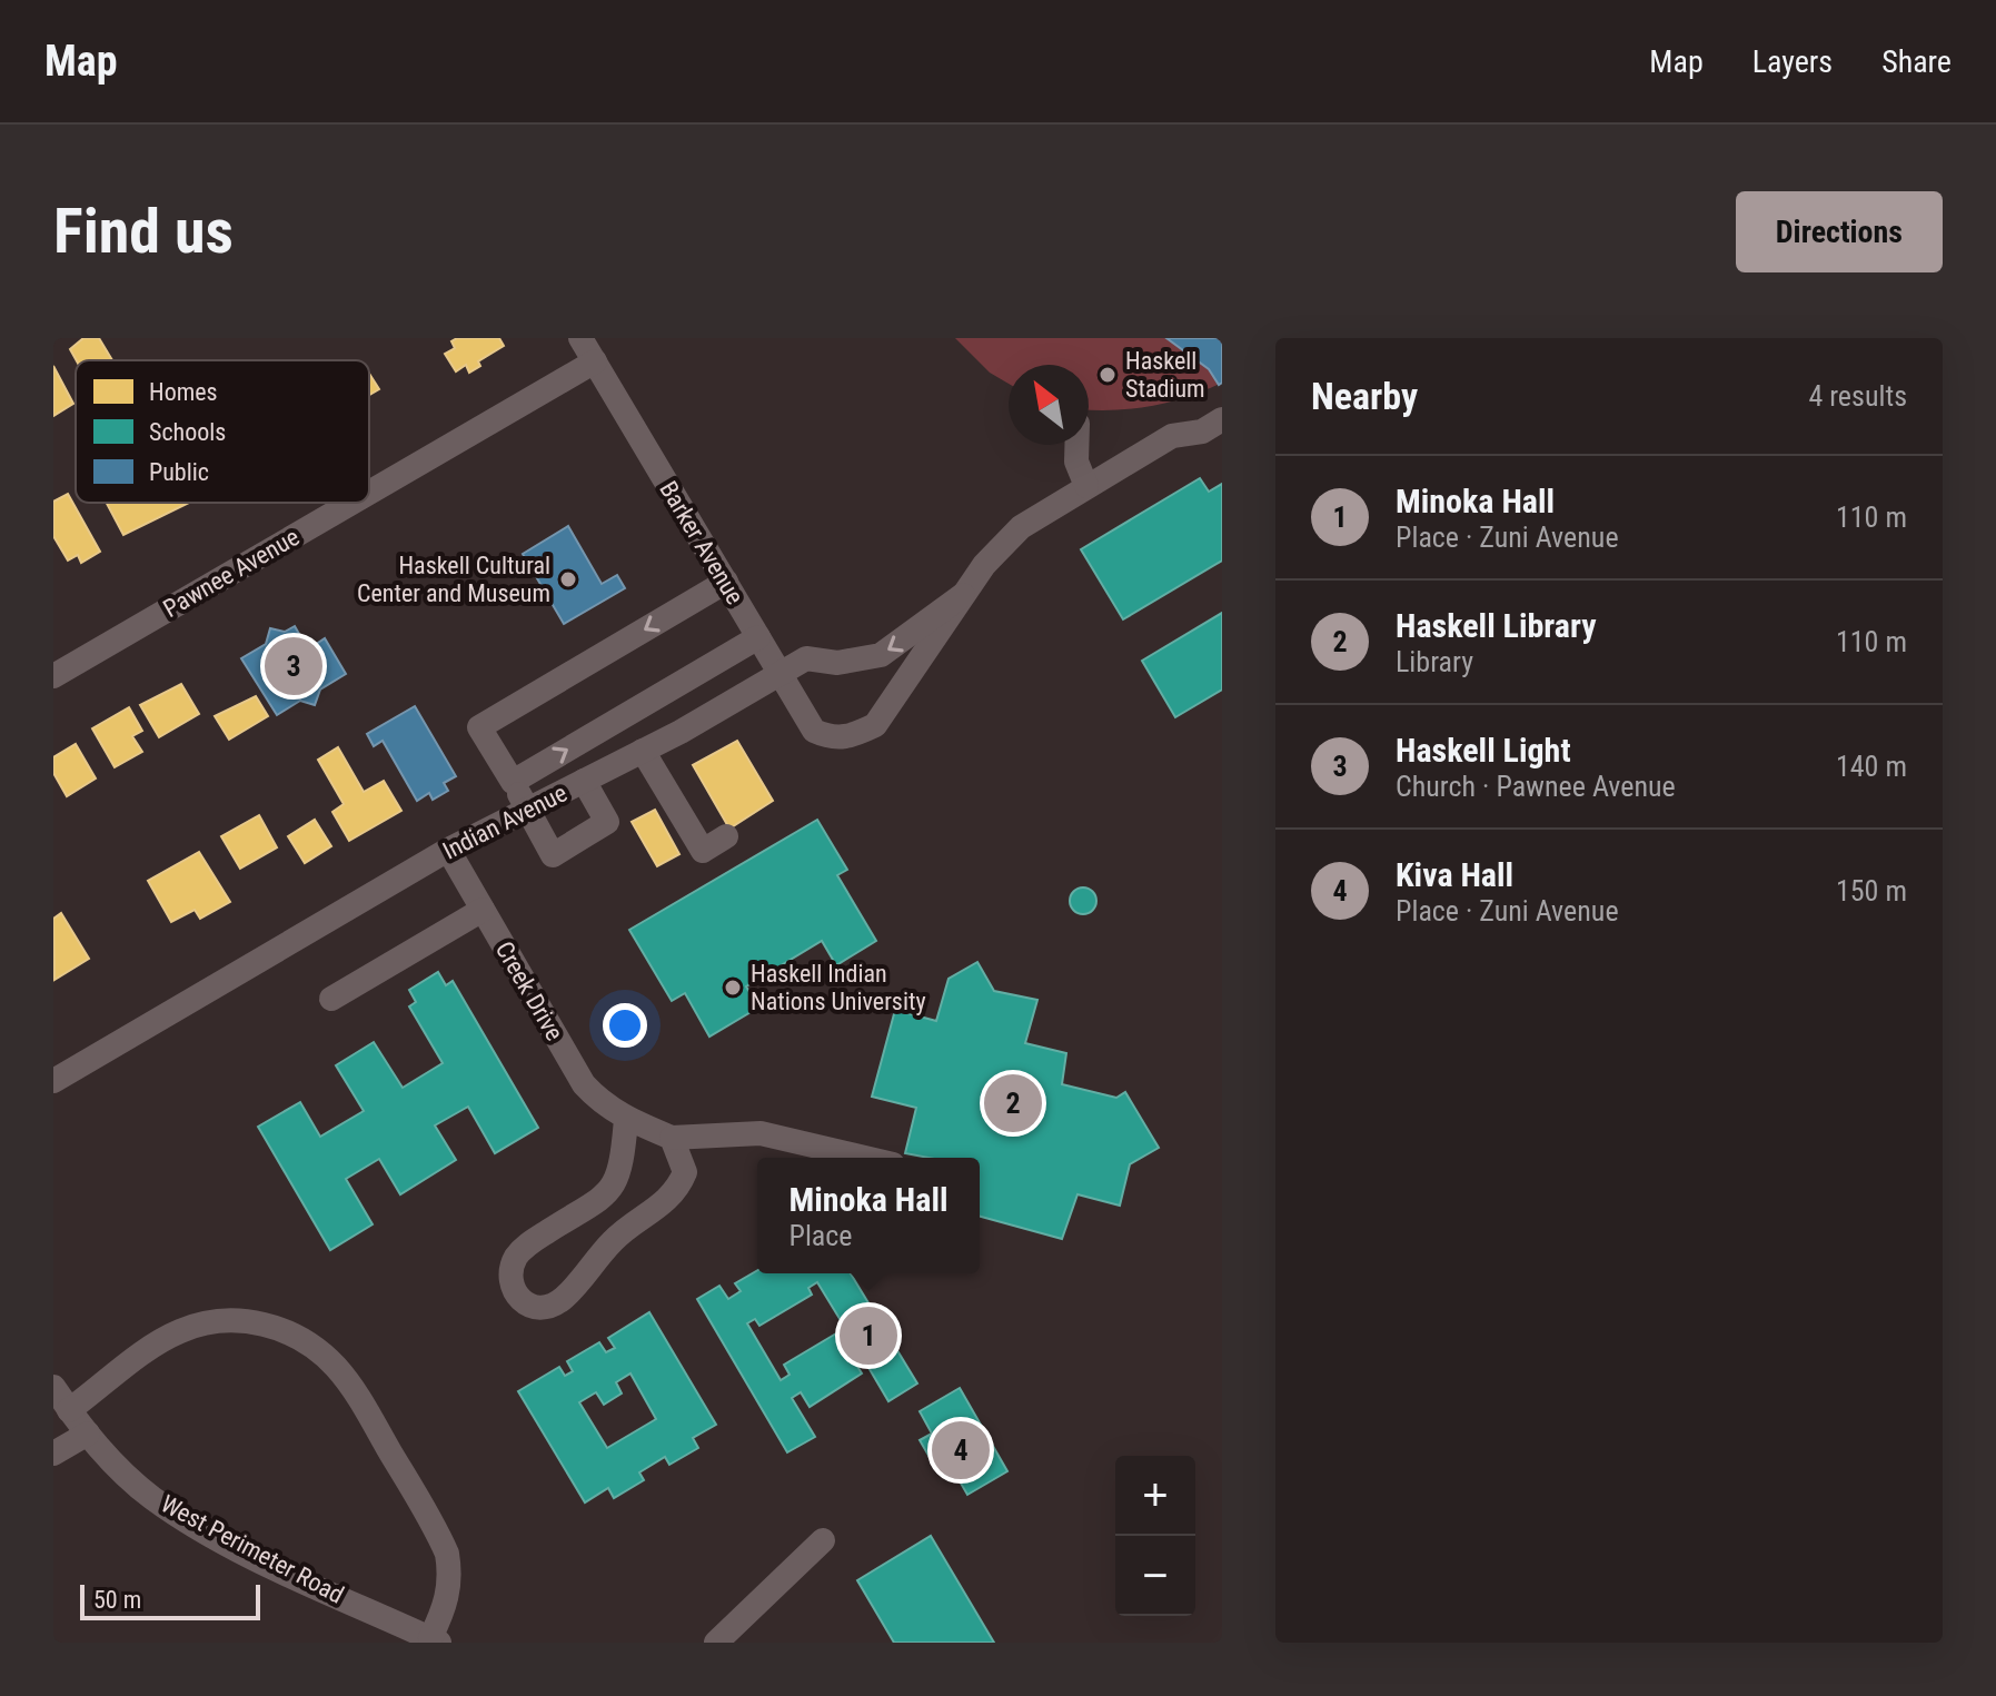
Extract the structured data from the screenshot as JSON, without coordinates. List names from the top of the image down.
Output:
{
  "streets": {
    "street": [
      "Barker Avenue",
      "Pawnee Avenue",
      "Indian Avenue",
      "Creek Drive",
      "West Perimeter Road"
    ]
  },
  "crossings": [
    ["Barker Avenue", "Pawnee Avenue"],
    ["Barker Avenue", "Indian Avenue"],
    ["Indian Avenue", "Creek Drive"]
  ],
  "places": ["Haskell Stadium", "Haskell Cultural Center and Museum", "Haskell Indian Nations University"],
  "legend": ["Homes", "Schools", "Public"],
  "scale_bar": "50 m",
  "north": "top left",
  "page": {
    "header": "Map",
    "nav": ["Map", "Layers", "Share"],
    "buttons": "Directions",
    "title": "Find us",
    "heading": ["Nearby", "4 results"],
    "list": [
      {
        "mark": "1",
        "name": "Minoka Hall",
        "note": "Place · Zuni Avenue",
        "value": "110 m"
      },
      {
        "mark": "2",
        "name": "Haskell Library",
        "note": "Library",
        "value": "110 m"
      },
      {
        "mark": "3",
        "name": "Haskell Light",
        "note": "Church · Pawnee Avenue",
        "value": "140 m"
      },
      {
        "mark": "4",
        "name": "Kiva Hall",
        "note": "Place · Zuni Avenue",
        "value": "150 m"
      }
    ],
    "pins": [
      "3",
      "2",
      "1",
      "4"
    ],
    "popup": ["Minoka Hall", "Place"],
    "map_buttons": ["+", "−"],
    "scale": "50 m"
  }
}
